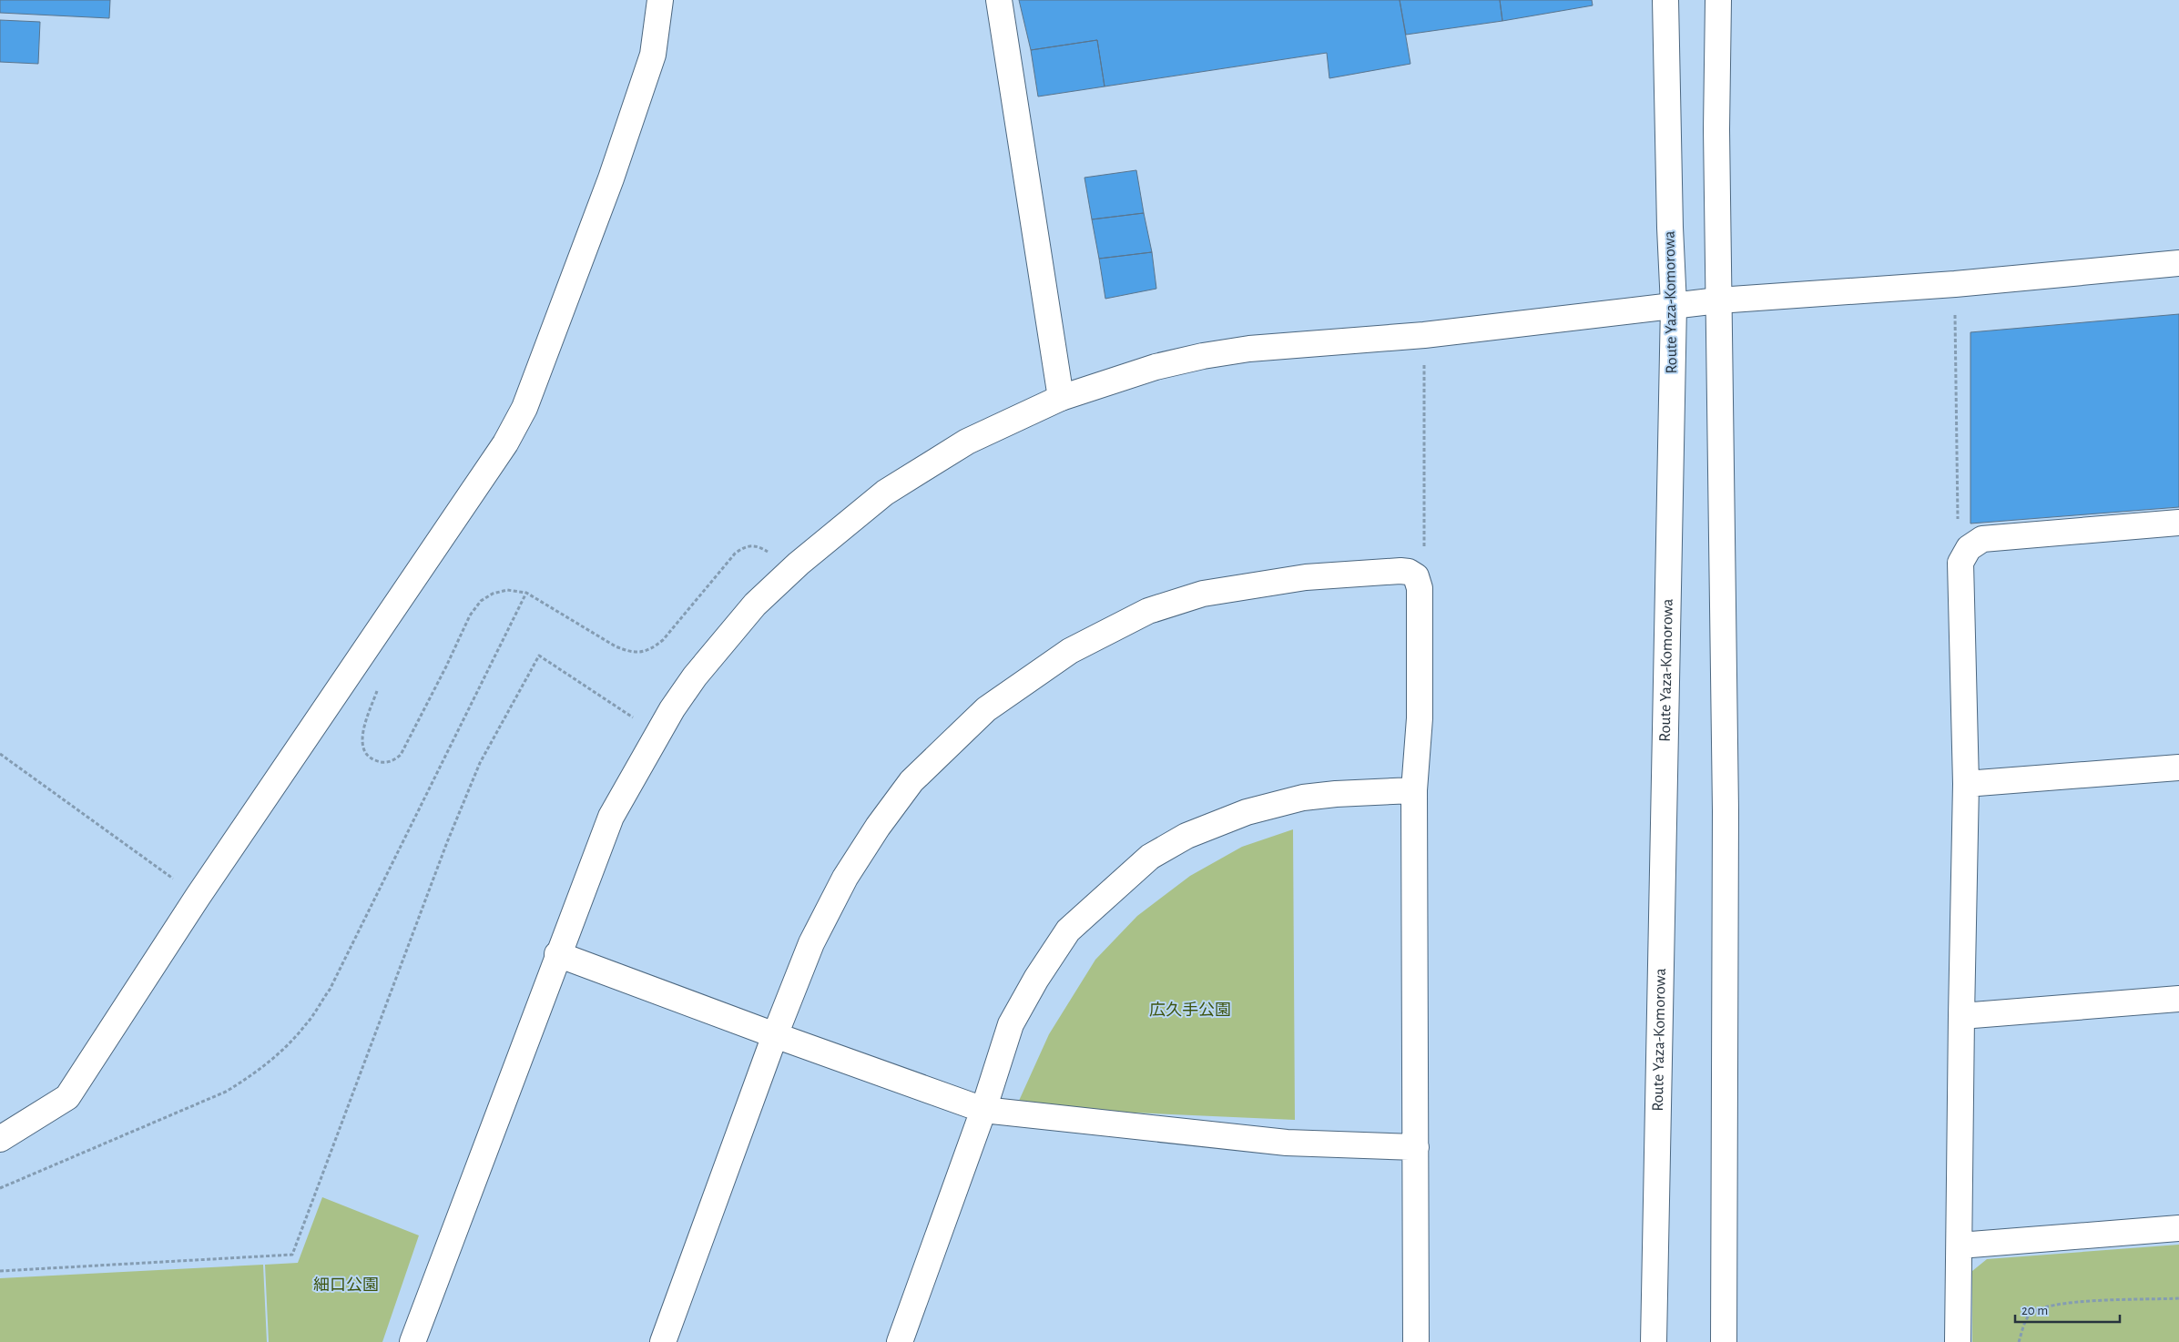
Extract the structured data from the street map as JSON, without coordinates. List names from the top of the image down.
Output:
{
  "streets": {
    "street": ["Route Yaza-Komorowa"]
  },
  "parks": ["広久手公園", "細口公園"],
  "scale_bar": "20 m"
}
